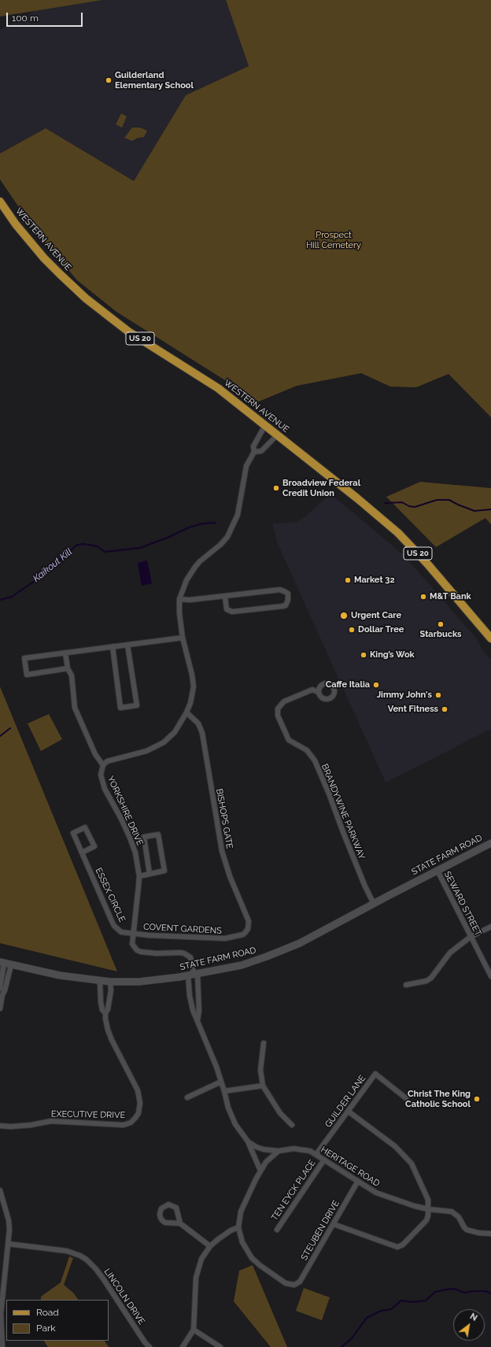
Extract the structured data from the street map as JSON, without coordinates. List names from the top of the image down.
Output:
{
  "streets": {
    "main road": ["WESTERN AVENUE", "US 20", "STATE FARM ROAD"],
    "street": [
      "YORKSHIRE DRIVE",
      "BRANDYWINE PARKWAY",
      "BISHOPS GATE",
      "ESSEX CIRCLE",
      "SEWARD STREET",
      "COVENT GARDENS",
      "GUILDER LANE",
      "EXECUTIVE DRIVE",
      "HERITAGE ROAD",
      "TEN EYCK PLACE",
      "STEUBEN DRIVE",
      "LINCOLN DRIVE"
    ]
  },
  "crossings": [
    ["YORKSHIRE DRIVE", "STATE FARM ROAD"],
    ["YORKSHIRE DRIVE", "ESSEX CIRCLE"],
    ["YORKSHIRE DRIVE", "COVENT GARDENS"],
    ["YORKSHIRE DRIVE", "HERITAGE ROAD"],
    ["BRANDYWINE PARKWAY", "STATE FARM ROAD"],
    ["BISHOPS GATE", "COVENT GARDENS"],
    ["STATE FARM ROAD", "SEWARD STREET"],
    ["STATE FARM ROAD", "EXECUTIVE DRIVE"],
    ["STATE FARM ROAD", "HERITAGE ROAD"],
    ["ESSEX CIRCLE", "COVENT GARDENS"],
    ["GUILDER LANE", "HERITAGE ROAD"],
    ["HERITAGE ROAD", "TEN EYCK PLACE"],
    ["HERITAGE ROAD", "STEUBEN DRIVE"]
  ],
  "water": ["Kaikout Kill"],
  "parks": ["Prospect Hill Cemetery"],
  "places": [
    "Guilderland Elementary School",
    "Broadview Federal Credit Union",
    "Market 32",
    "M&T Bank",
    "Urgent Care",
    "Starbucks",
    "Dollar Tree",
    "King’s Wok",
    "Caffe Italia",
    "Jimmy John's",
    "Vent Fitness",
    "Christ The King Catholic School"
  ],
  "legend": ["Road", "Park"],
  "scale_bar": "100 m",
  "north": "top right"
}
